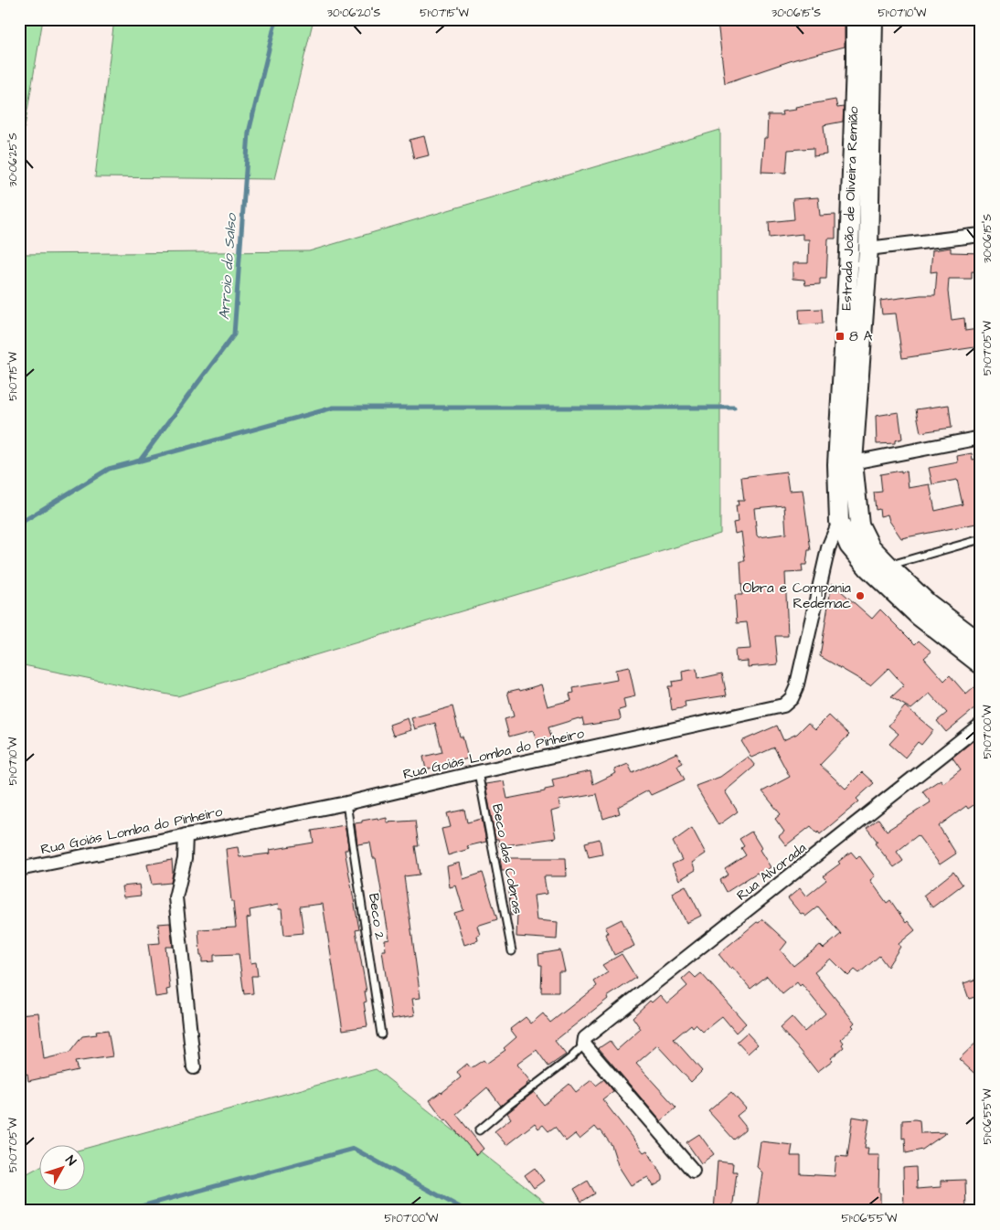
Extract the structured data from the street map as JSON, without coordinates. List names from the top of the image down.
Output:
{
  "streets": {
    "main road": ["Estrada João de Oliveira Remião"],
    "street": ["Rua Goiás Lomba do Pinheiro", "Rua Alvorada"],
    "lane": ["Beco das Cobras", "Beco 2"]
  },
  "crossings": [
    ["Estrada João de Oliveira Remião", "Rua Goiás Lomba do Pinheiro"],
    ["Rua Goiás Lomba do Pinheiro", "Beco das Cobras"],
    ["Rua Goiás Lomba do Pinheiro", "Beco 2"]
  ],
  "water": ["Arroio do Salso"],
  "places": {
    "transit": ["8 A"],
    "other": ["Obra e Compania Redemac"]
  },
  "north": "top right",
  "coordinates": [
    "30°06'20\"S",
    "51°07'15\"W",
    "30°06'15\"S",
    "51°07'10\"W",
    "30°06'25\"S",
    "51°07'05\"W",
    "51°07'00\"W",
    "51°06'55\"W"
  ]
}
